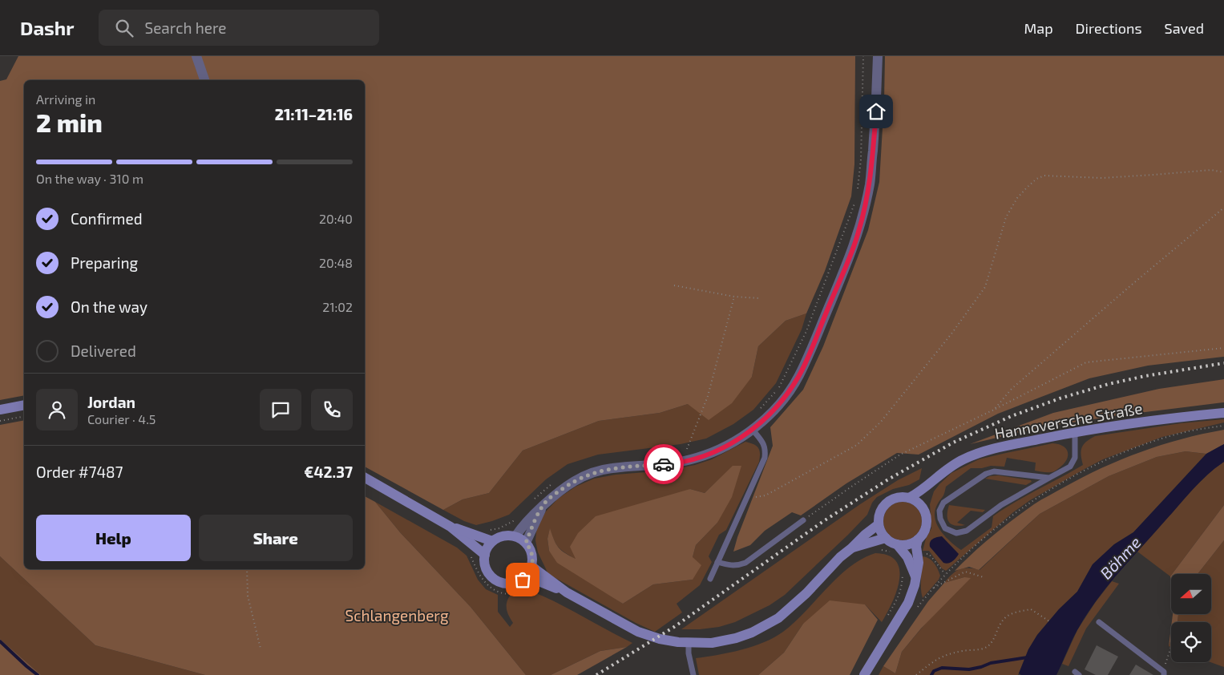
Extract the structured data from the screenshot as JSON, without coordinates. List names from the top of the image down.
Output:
{
  "streets": {
    "main road": ["Hannoversche Straße"]
  },
  "water": ["Böhme"],
  "parks": ["Schlangenberg"],
  "north": "left",
  "page": {
    "header": "Dashr",
    "search": "Search here",
    "nav": ["Map", "Directions", "Saved"],
    "heading": ["2 min", "Arriving in", "21:11–21:16"],
    "panel": [
      "Jordan",
      "Courier · 4.5",
      "Order #7487",
      "€42.37"
    ],
    "bar": "On the way · 310 m",
    "list": [
      ["Confirmed", "20:40"],
      ["Preparing", "20:48"],
      ["On the way", "21:02"],
      "Delivered"
    ],
    "buttons": ["Help", "Share"]
  }
}
